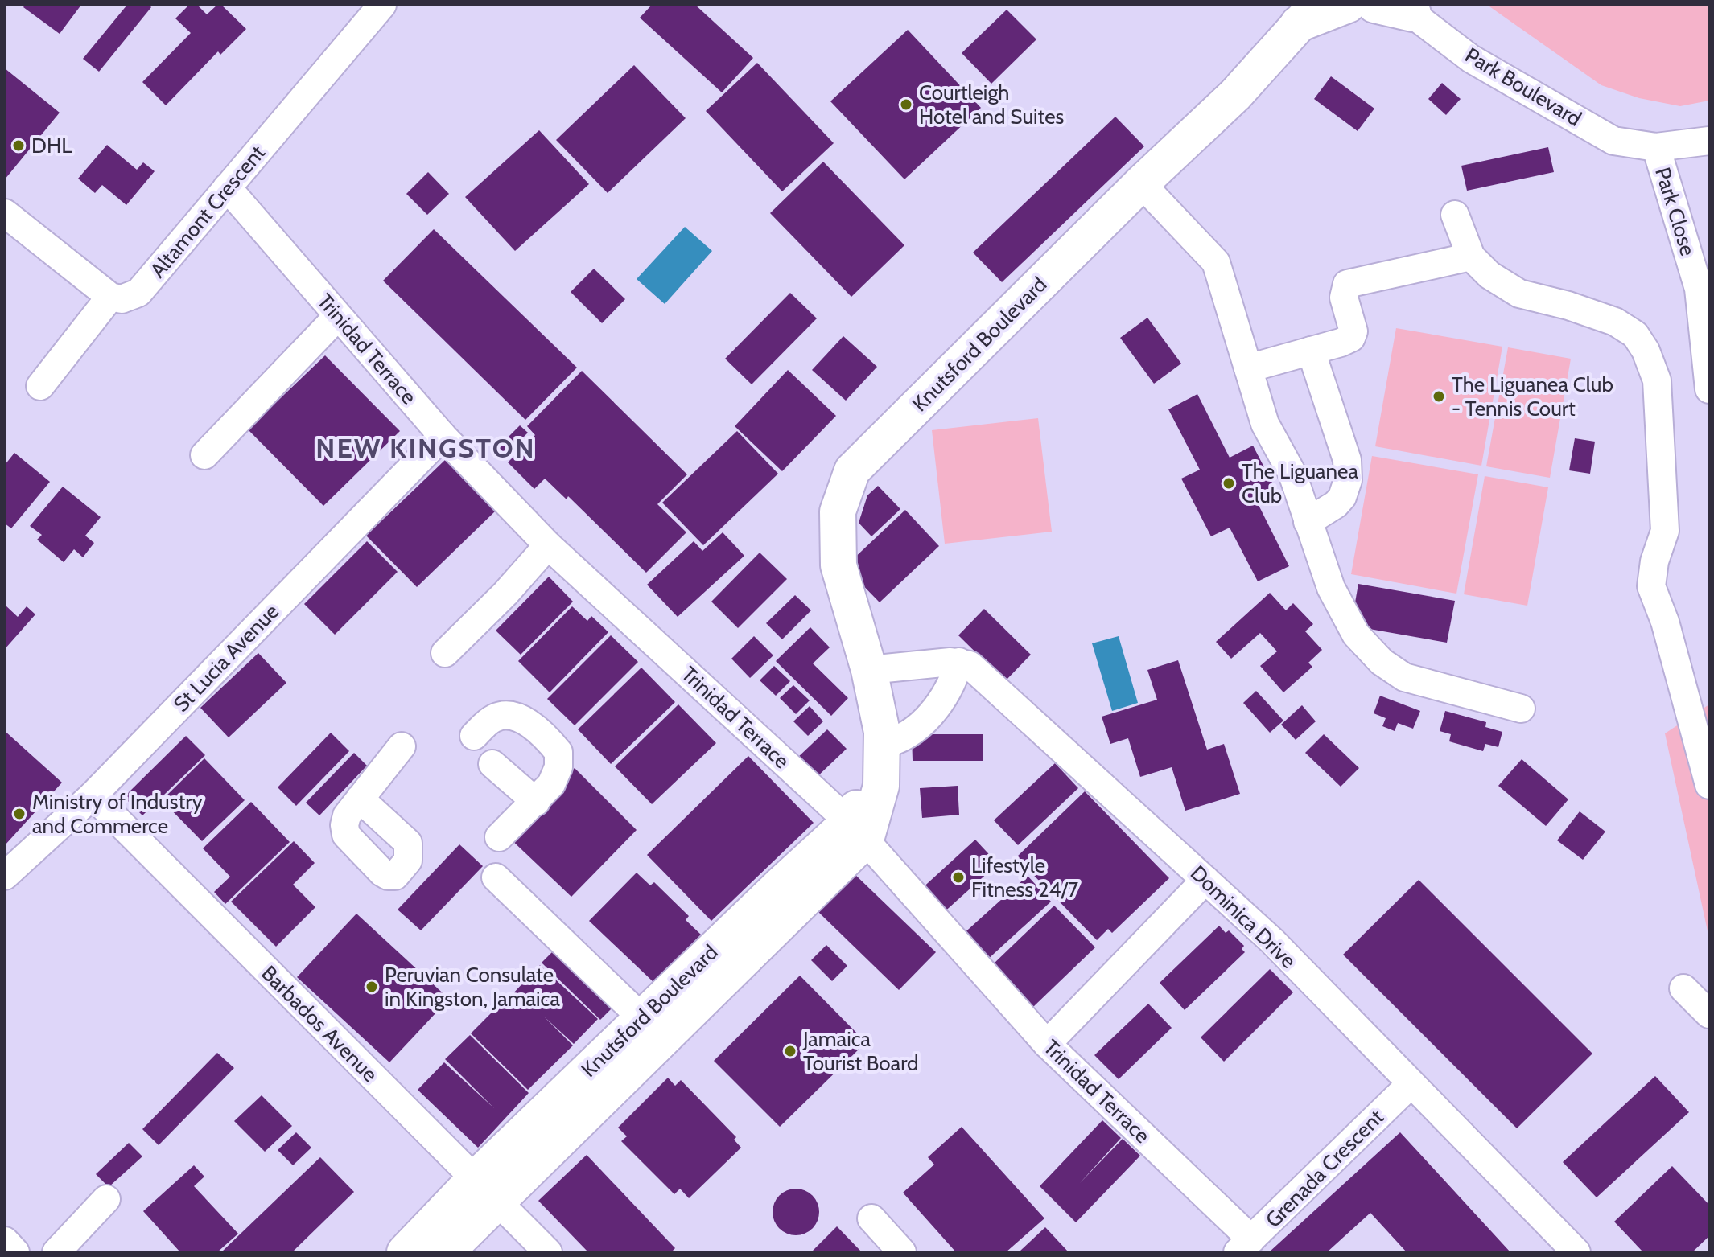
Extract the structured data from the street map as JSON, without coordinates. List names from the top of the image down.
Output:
{
  "streets": {
    "main road": ["Knutsford Boulevard"],
    "street": [
      "Park Boulevard",
      "Altamont Crescent",
      "Park Close",
      "Trinidad Terrace",
      "St Lucia Avenue",
      "Dominica Drive",
      "Barbados Avenue",
      "Grenada Crescent"
    ]
  },
  "crossings": [
    ["Park Boulevard", "Park Close"],
    ["Altamont Crescent", "Trinidad Terrace"],
    ["Knutsford Boulevard", "Trinidad Terrace"],
    ["Knutsford Boulevard", "Barbados Avenue"],
    ["Trinidad Terrace", "St Lucia Avenue"],
    ["Trinidad Terrace", "Grenada Crescent"],
    ["St Lucia Avenue", "Barbados Avenue"],
    ["Dominica Drive", "Grenada Crescent"]
  ],
  "districts": ["NEW KINGSTON"],
  "places": [
    "Courtleigh Hotel and Suites",
    "DHL",
    "The Liguanea Club - Tennis Court",
    "The Liguanea Club",
    "Ministry of Industry and Commerce",
    "Lifestyle Fitness 24/7",
    "Peruvian Consulate in Kingston, Jamaica",
    "Jamaica Tourist Board"
  ]
}
